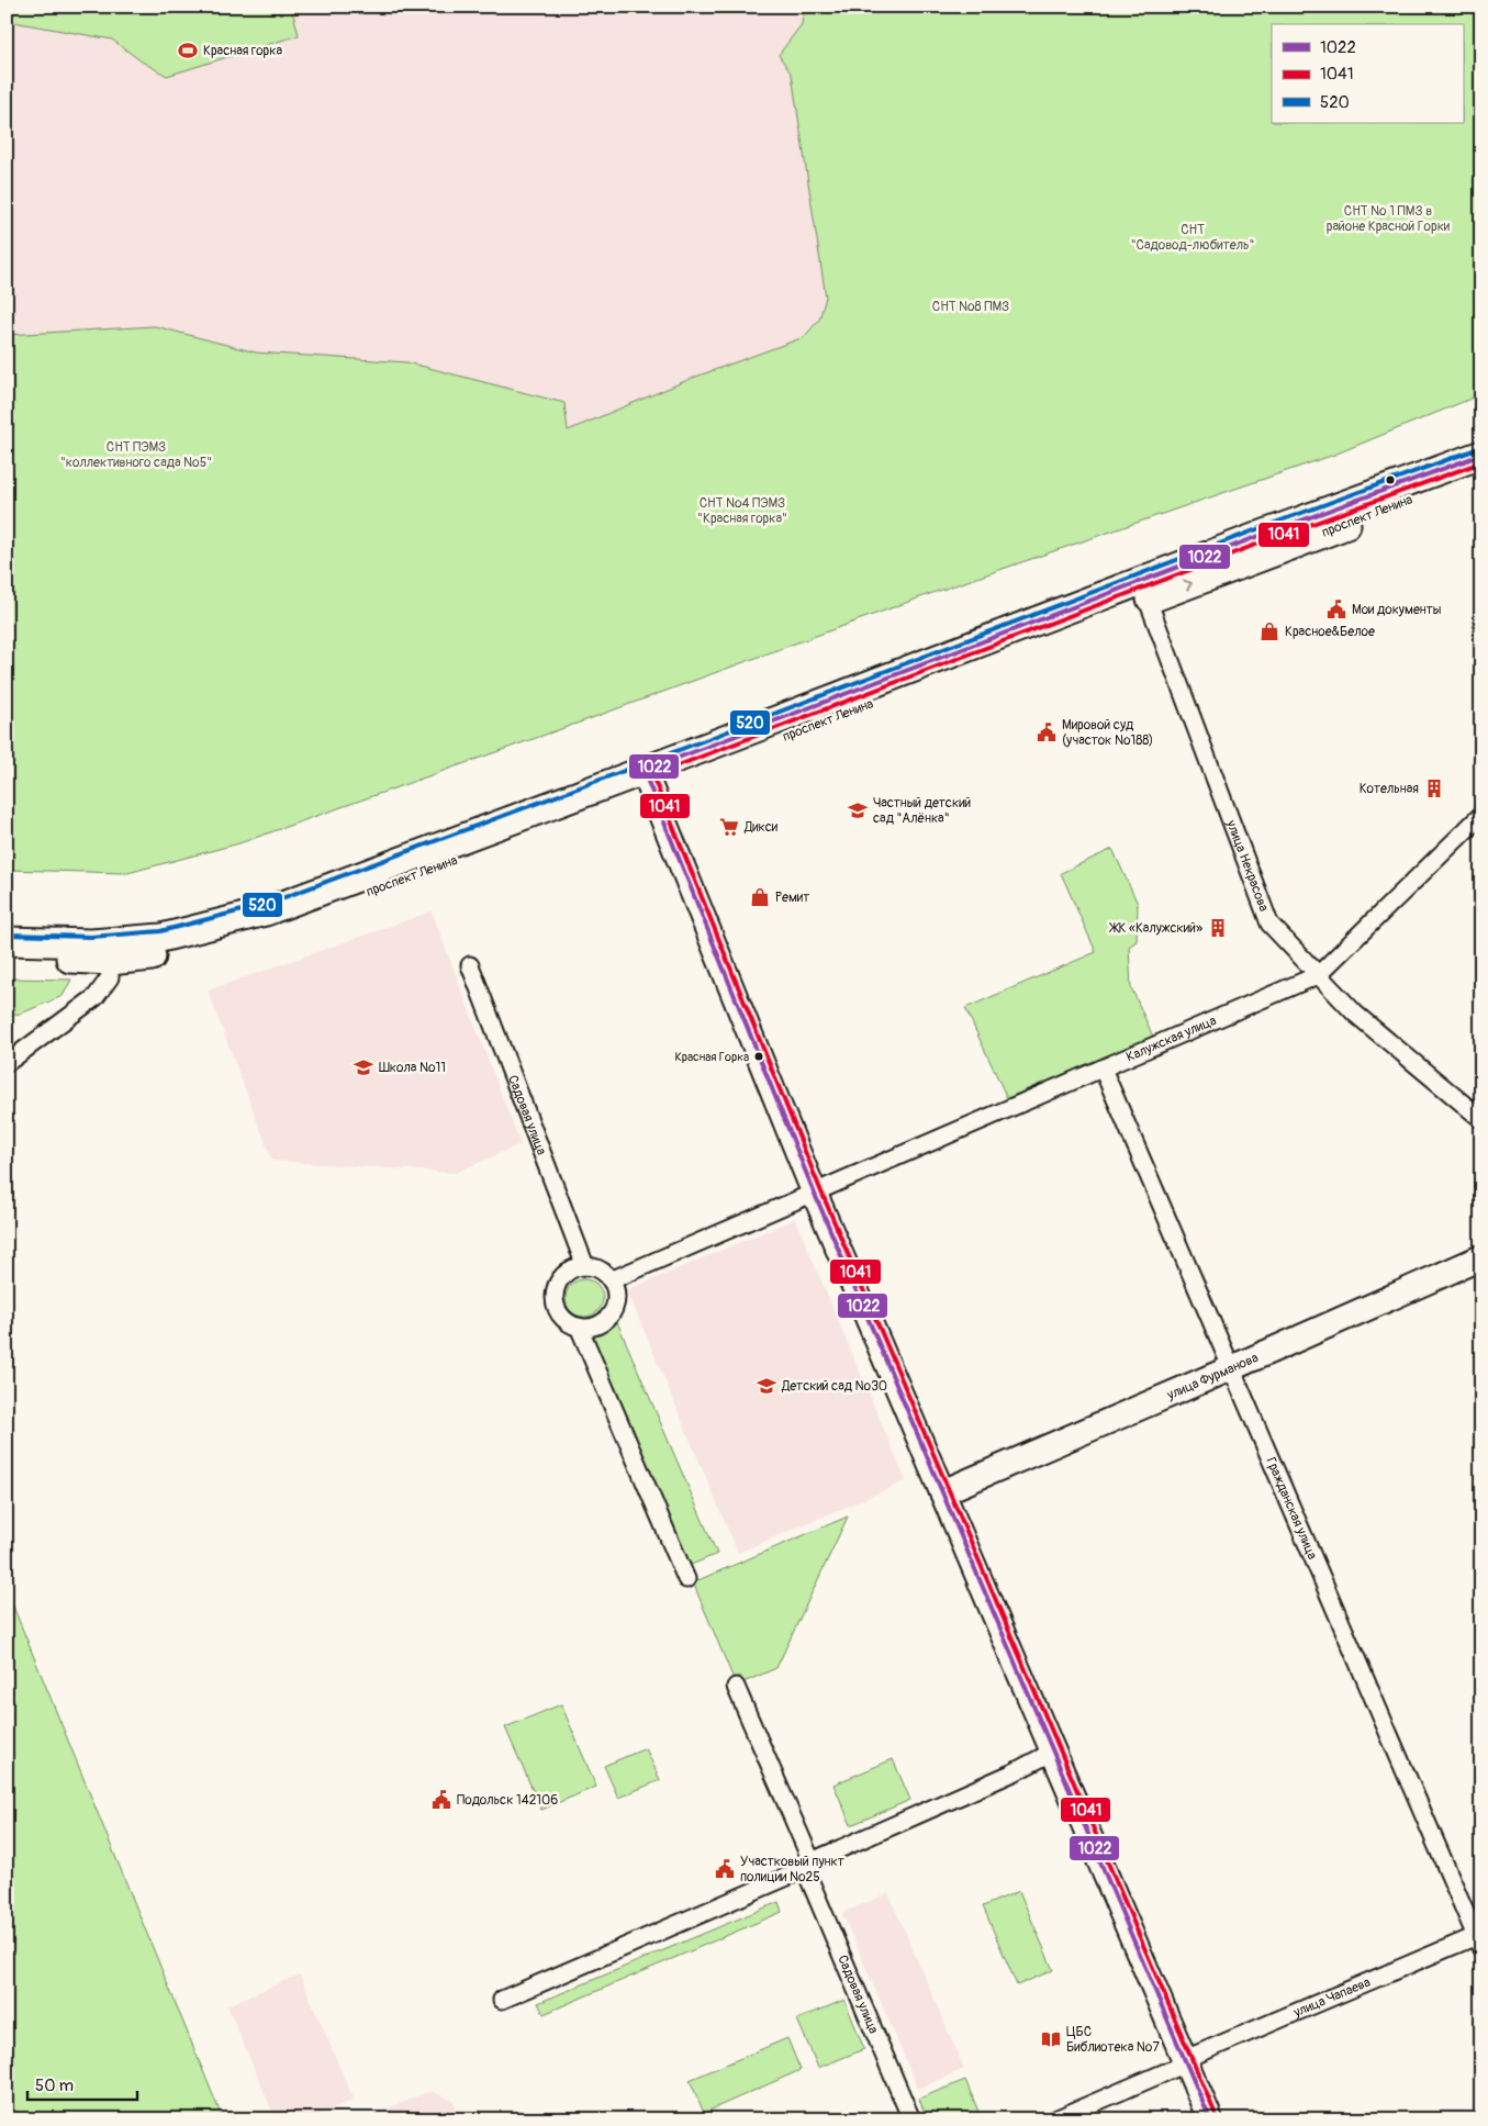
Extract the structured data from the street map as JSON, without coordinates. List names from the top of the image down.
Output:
{
  "streets": {
    "main road": ["проспект Ленина"],
    "street": [
      "улица Некрасова",
      "Калужская улица",
      "Садовая улица",
      "улица Фурманова",
      "Гражданская улица",
      "улица Чапаева"
    ]
  },
  "crossings": [
    ["проспект Ленина", "улица Некрасова"],
    ["улица Некрасова", "Калужская улица"],
    ["Калужская улица", "Садовая улица"],
    ["Калужская улица", "Гражданская улица"],
    ["улица Фурманова", "Гражданская улица"],
    ["Гражданская улица", "улица Чапаева"]
  ],
  "parks": [
    "СНТ № 1 ПМЗ в районе Красной Горки",
    "СНТ \"Садовод-любитель\"",
    "СНТ №8 ПМЗ",
    "СНТ ПЭМЗ \"коллективного сада №5\"",
    "СНТ №4 ПЭМЗ \"Красная горка\""
  ],
  "places": {
    "sports": ["Красная горка"],
    "public building": [
      "Мои документы",
      "Мировой суд (участок №188)",
      "Подольск 142106",
      "Участковый пункт полиции №25"
    ],
    "shop": ["Красное&Белое", "Ремит"],
    "building": ["Котельная", "ЖК «Калужский»"],
    "school or university": ["Частный детский сад \"Алёнка\"", "Школа №11", "Детский сад №30"],
    "supermarket": ["Дикси"],
    "other": ["Красная Горка"],
    "library": ["ЦБС Библиотека №7"]
  },
  "lines": ["transit line 520", "transit line 1022", "transit line 1041"],
  "legend": ["1022", "1041", "520"],
  "scale_bar": "50 m"
}
